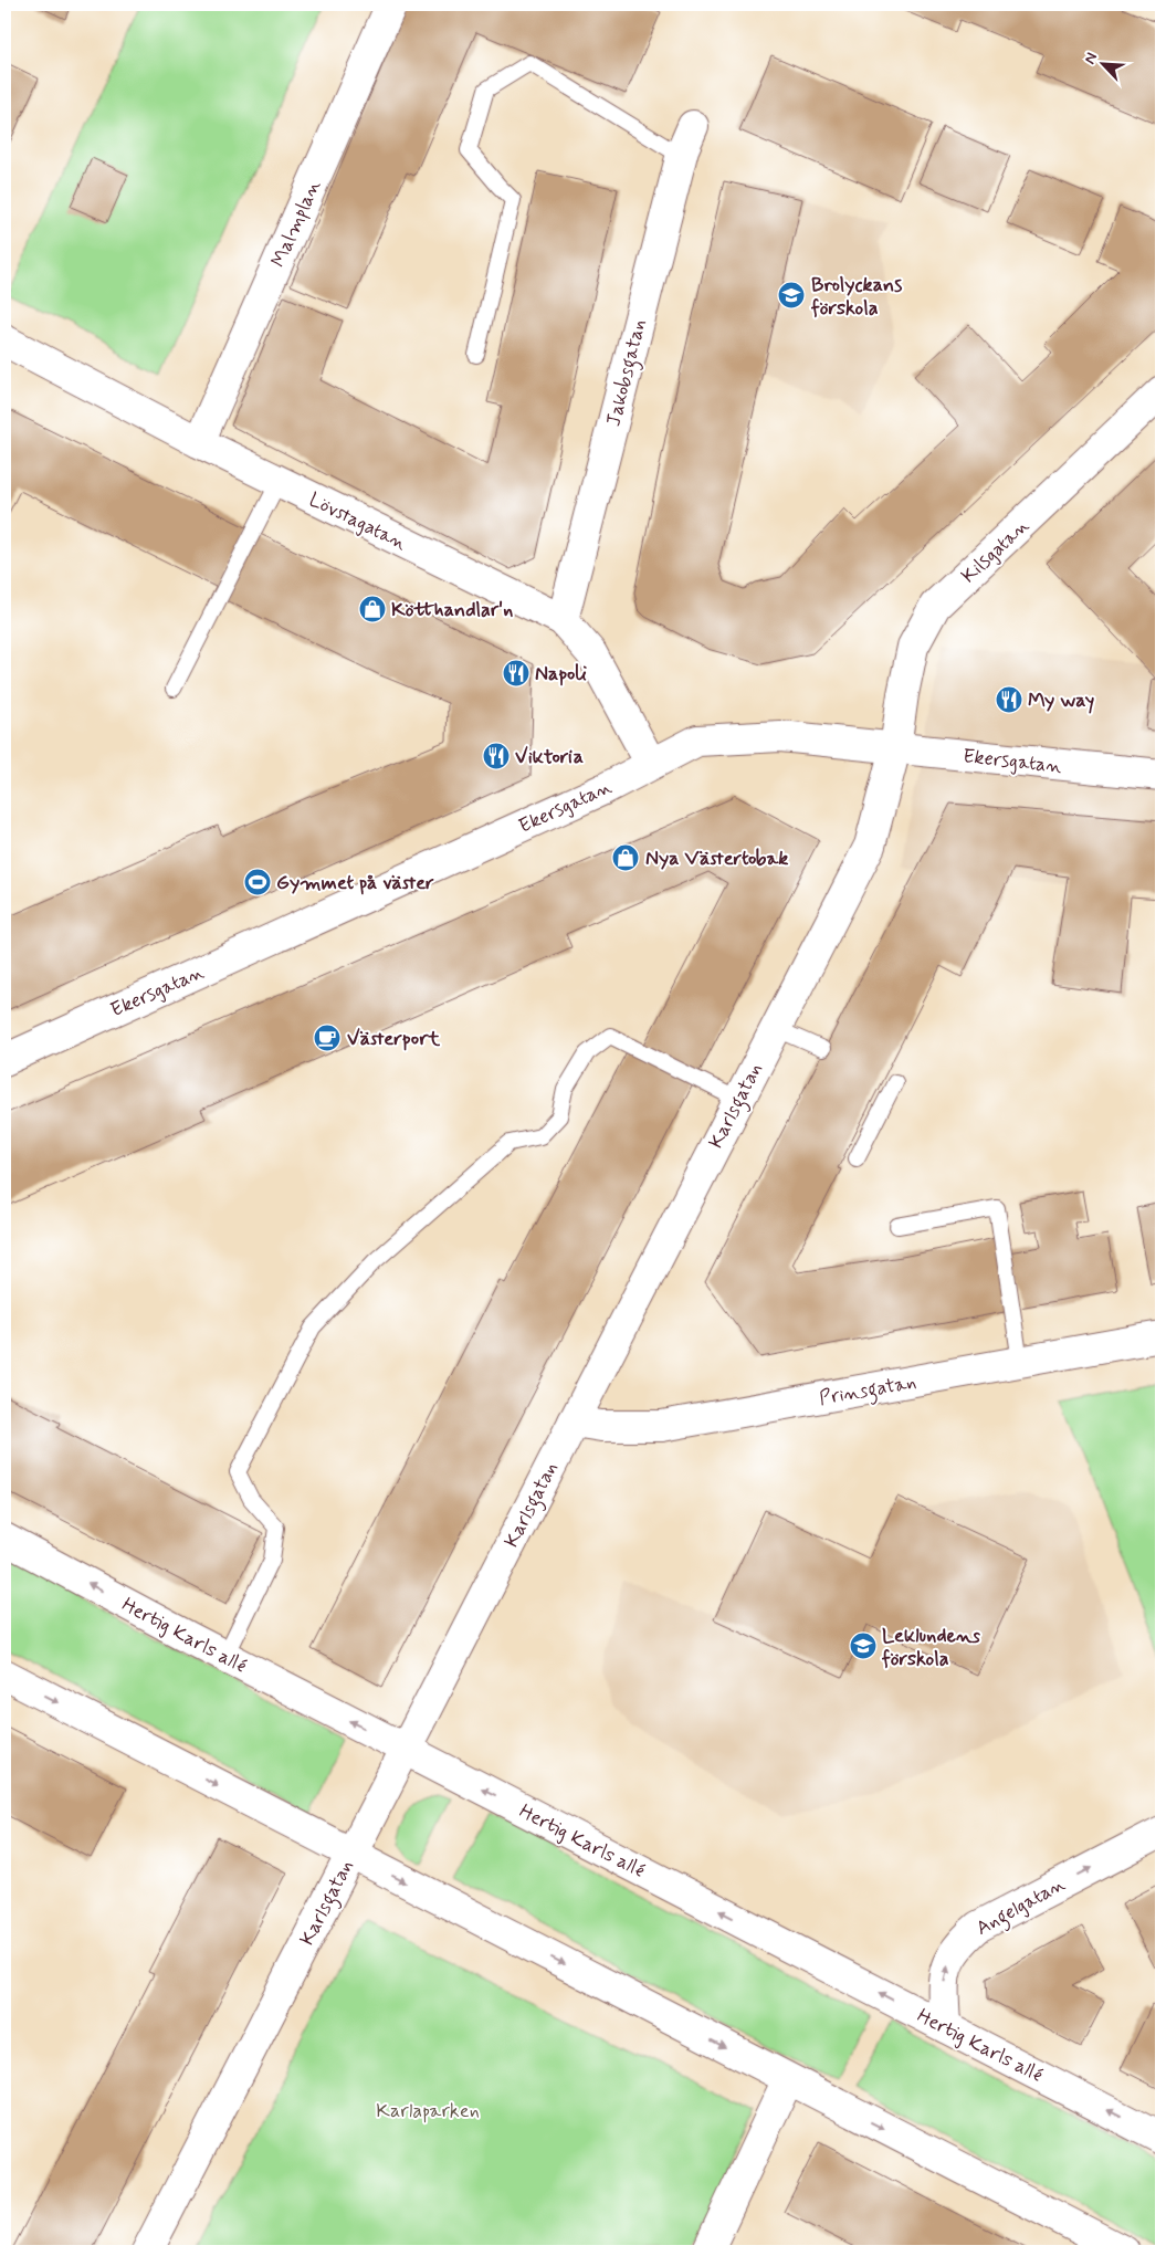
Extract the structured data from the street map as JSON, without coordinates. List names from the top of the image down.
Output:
{
  "streets": {
    "street": [
      "Malmplan",
      "Jakobsgatan",
      "Lövstagatan",
      "Kilsgatan",
      "Ekersgatan",
      "Karlsgatan",
      "Prinsgatan",
      "Hertig Karls allé",
      "Angelgatan"
    ]
  },
  "crossings": [
    ["Malmplan", "Lövstagatan"],
    ["Jakobsgatan", "Lövstagatan"],
    ["Lövstagatan", "Ekersgatan"],
    ["Kilsgatan", "Ekersgatan"],
    ["Kilsgatan", "Karlsgatan"],
    ["Ekersgatan", "Karlsgatan"],
    ["Karlsgatan", "Prinsgatan"],
    ["Karlsgatan", "Hertig Karls allé"],
    ["Hertig Karls allé", "Angelgatan"]
  ],
  "one_way": ["Angelgatan"],
  "parks": ["Karlaparken"],
  "places": {
    "school or university": ["Brolyckans förskola", "Leklundens förskola"],
    "shop": ["Kötthandlar'n", "Nya Västertobak"],
    "restaurant": ["Napoli", "My way", "Viktoria"],
    "sports": ["Gymmet på väster"],
    "cafe": ["Västerport"]
  },
  "north": "top left"
}
